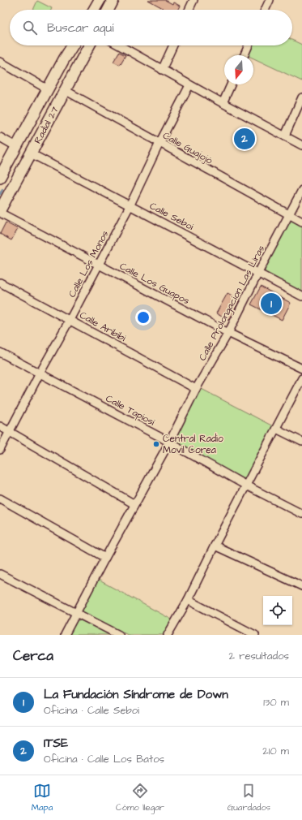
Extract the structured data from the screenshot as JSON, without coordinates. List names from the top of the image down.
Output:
{
  "streets": {
    "street": [
      "Radial 27",
      "Calle Guajojó",
      "Calle Seboi",
      "Calle Los Monos",
      "Calle Los Guapos",
      "Calle Prolongacion Las Liras",
      "Calle Aribibi",
      "Calle Tapiosí"
    ]
  },
  "crossings": [
    ["Radial 27", "Calle Guajojó"],
    ["Radial 27", "Calle Seboi"],
    ["Radial 27", "Calle Los Guapos"],
    ["Calle Guajojó", "Calle Los Monos"],
    ["Calle Guajojó", "Calle Prolongacion Las Liras"],
    ["Calle Seboi", "Calle Los Monos"],
    ["Calle Seboi", "Calle Prolongacion Las Liras"],
    ["Calle Los Monos", "Calle Los Guapos"],
    ["Calle Los Monos", "Calle Aribibi"],
    ["Calle Los Monos", "Calle Tapiosí"],
    ["Calle Los Guapos", "Calle Prolongacion Las Liras"],
    ["Calle Prolongacion Las Liras", "Calle Aribibi"],
    ["Calle Prolongacion Las Liras", "Calle Tapiosí"]
  ],
  "places": ["Central Radio Movil Corea"],
  "north": "bottom",
  "page": {
    "search": "Buscar aquí",
    "pins": ["2", "1"],
    "heading": ["Cerca", "2 resultados"],
    "list": [
      {
        "mark": "1",
        "name": "La Fundación Síndrome de Down",
        "note": "Oficina · Calle Seboi",
        "value": "130 m"
      },
      {
        "mark": "2",
        "name": "ITSE",
        "note": "Oficina · Calle Los Batos",
        "value": "210 m"
      }
    ],
    "nav": ["Mapa", "Cómo llegar", "Guardados"]
  }
}
